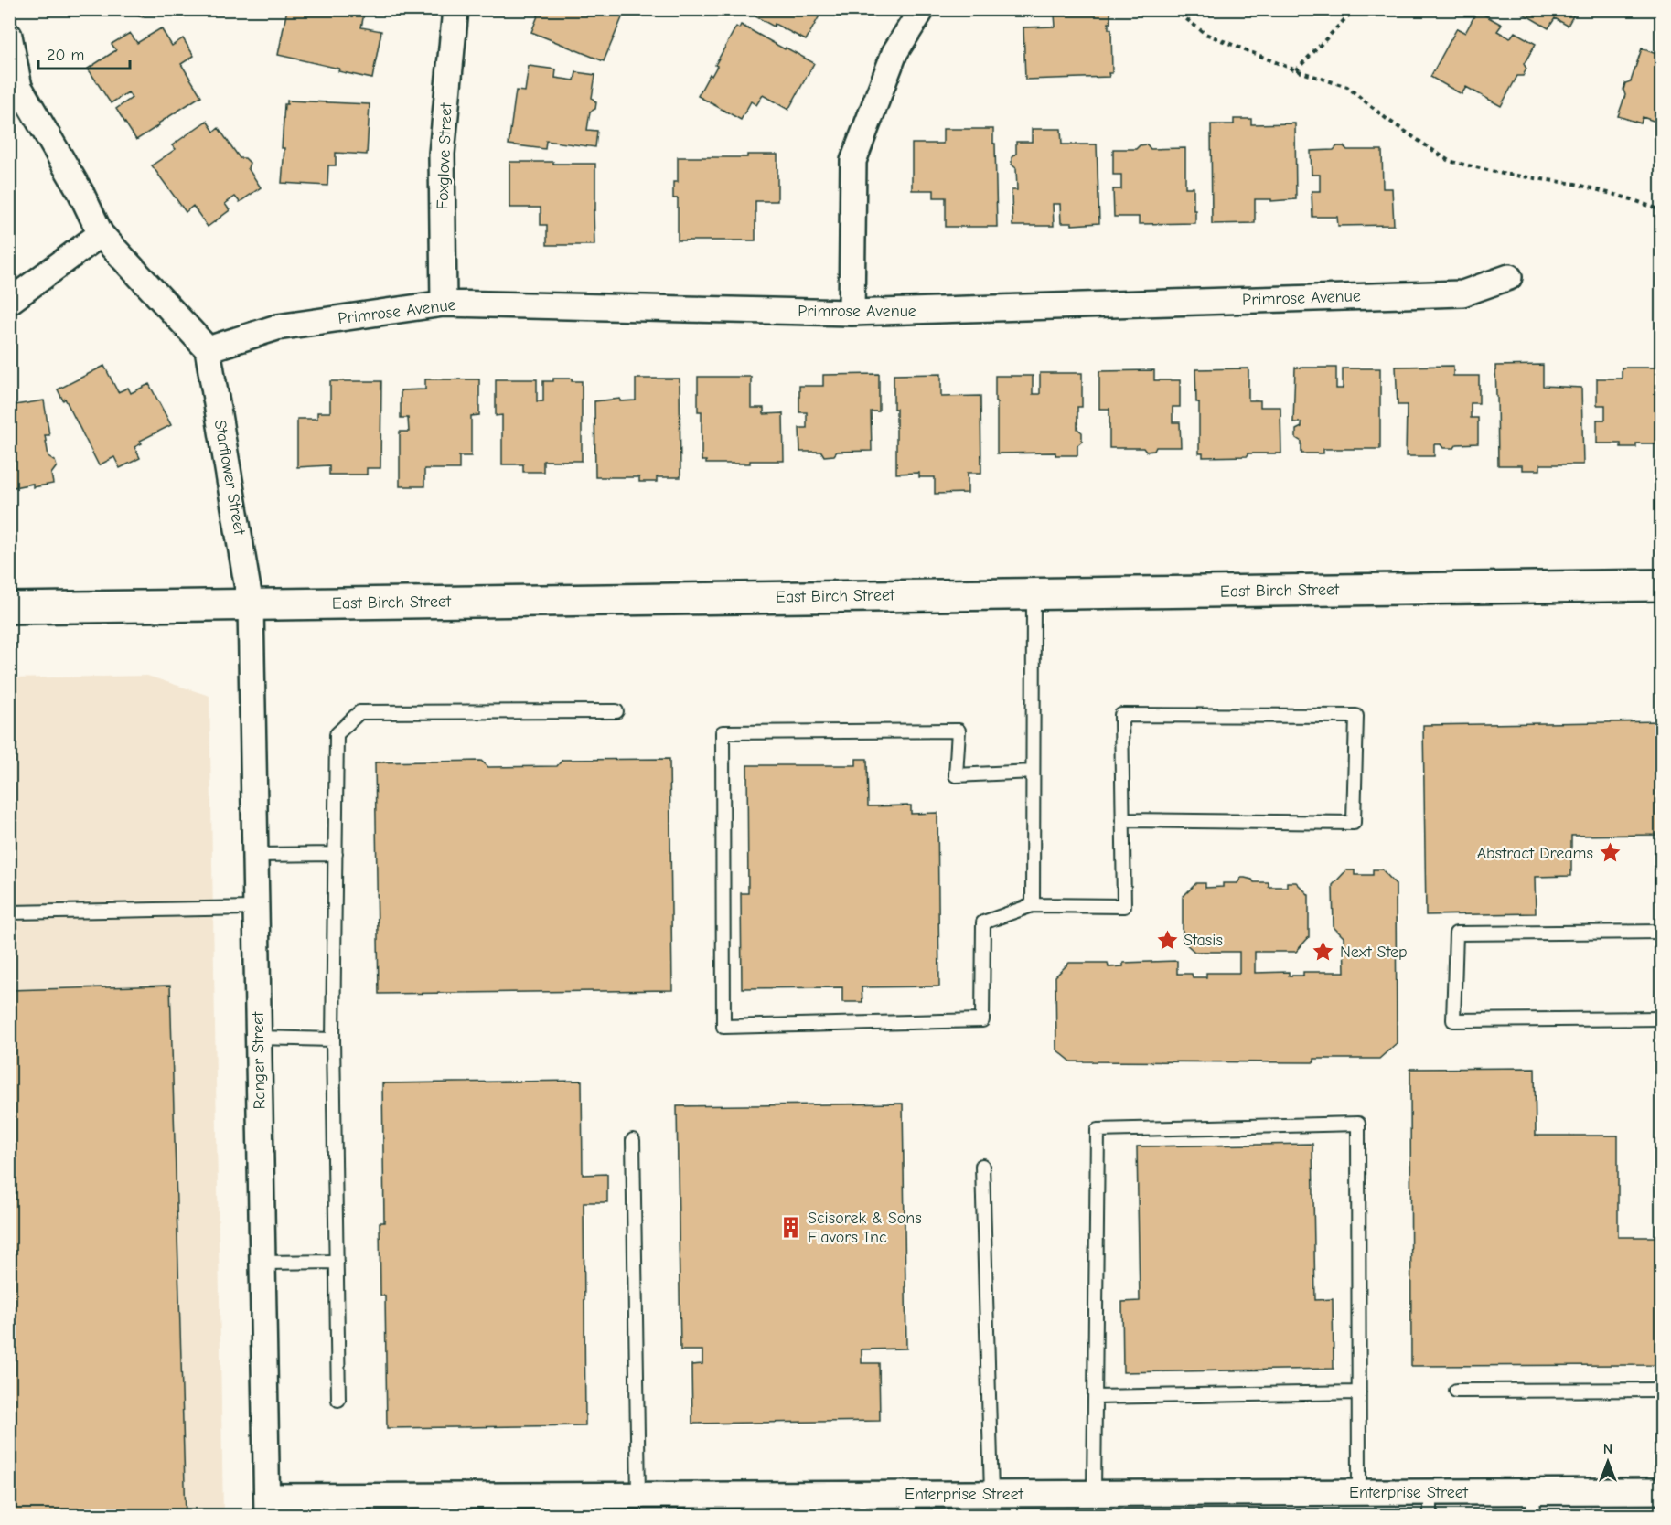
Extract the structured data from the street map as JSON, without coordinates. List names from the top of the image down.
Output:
{
  "streets": {
    "street": [
      "Foxglove Street",
      "Primrose Avenue",
      "Starflower Street",
      "East Birch Street",
      "Ranger Street",
      "Enterprise Street"
    ]
  },
  "crossings": [
    ["Foxglove Street", "Primrose Avenue"],
    ["Primrose Avenue", "Starflower Street"],
    ["Starflower Street", "East Birch Street"],
    ["Starflower Street", "Ranger Street"],
    ["East Birch Street", "Ranger Street"],
    ["Ranger Street", "Enterprise Street"]
  ],
  "places": {
    "place": ["Abstract Dreams", "Stasis", "Next Step"],
    "building": ["Scisorek & Sons Flavors Inc"]
  },
  "scale_bar": "20 m",
  "north": "top"
}
